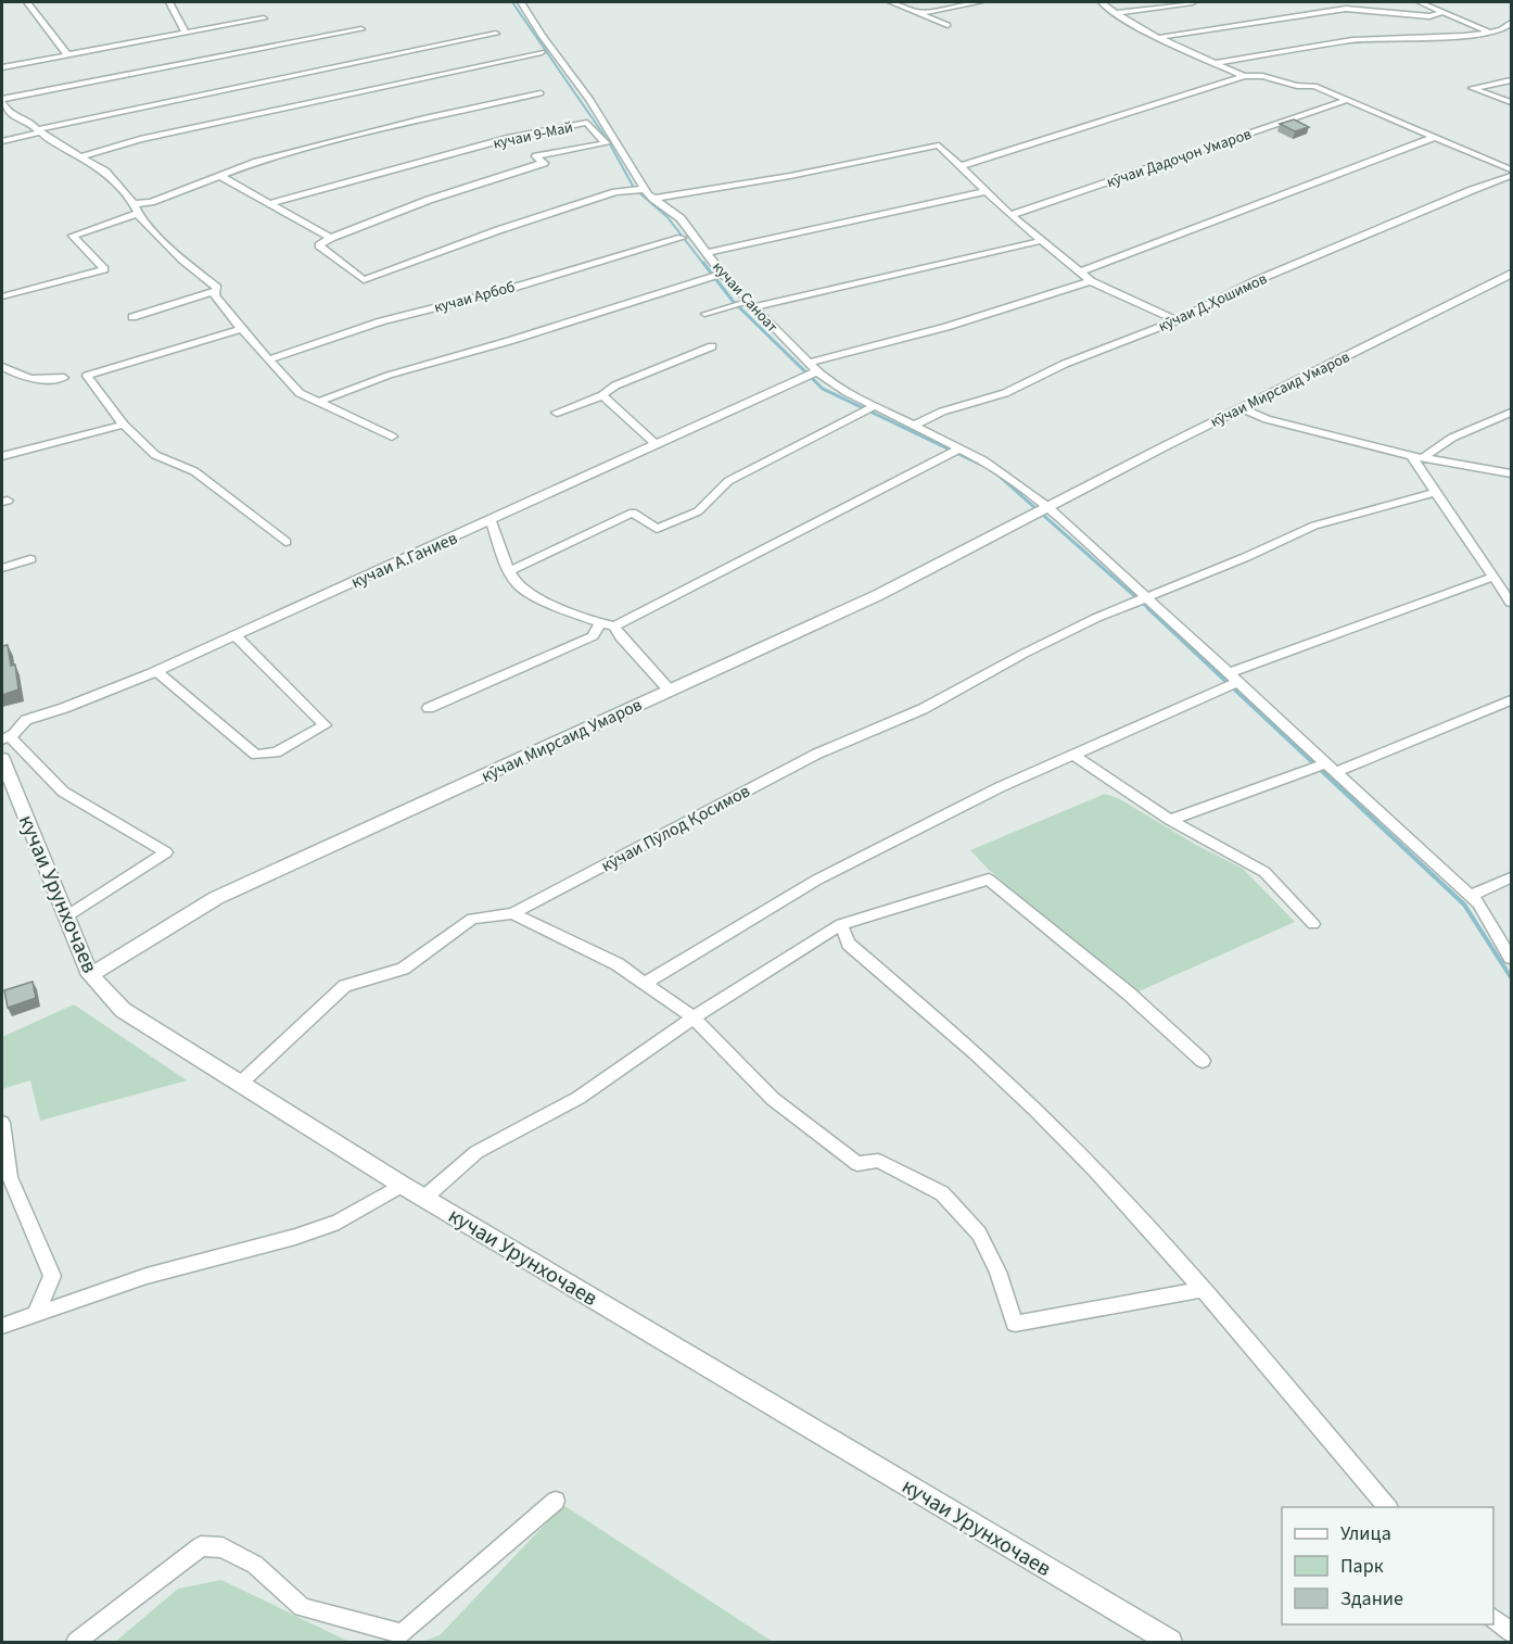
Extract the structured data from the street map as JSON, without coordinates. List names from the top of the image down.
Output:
{
  "streets": {
    "street": [
      "кучаи 9-Май",
      "кӯчаи Дадоҷон Умаров",
      "кучаи Арбоб",
      "кучаи Саноат",
      "кӯчаи Д.Ҳошимов",
      "кӯчаи Мирсаид Умаров",
      "кучаи А.Ганиев",
      "кӯчаи Пӯлод Қосимов",
      "кучаи Урунхочаев"
    ]
  },
  "crossings": [
    ["кучаи Саноат", "кӯчаи Д.Ҳошимов"],
    ["кучаи Саноат", "кӯчаи Мирсаид Умаров"],
    ["кучаи Саноат", "кучаи А.Ганиев"],
    ["кучаи Саноат", "кӯчаи Пӯлод Қосимов"],
    ["кӯчаи Мирсаид Умаров", "кучаи Урунхочаев"],
    ["кӯчаи Пӯлод Қосимов", "кучаи Урунхочаев"]
  ],
  "legend": ["Улица", "Парк", "Здание"]
}
